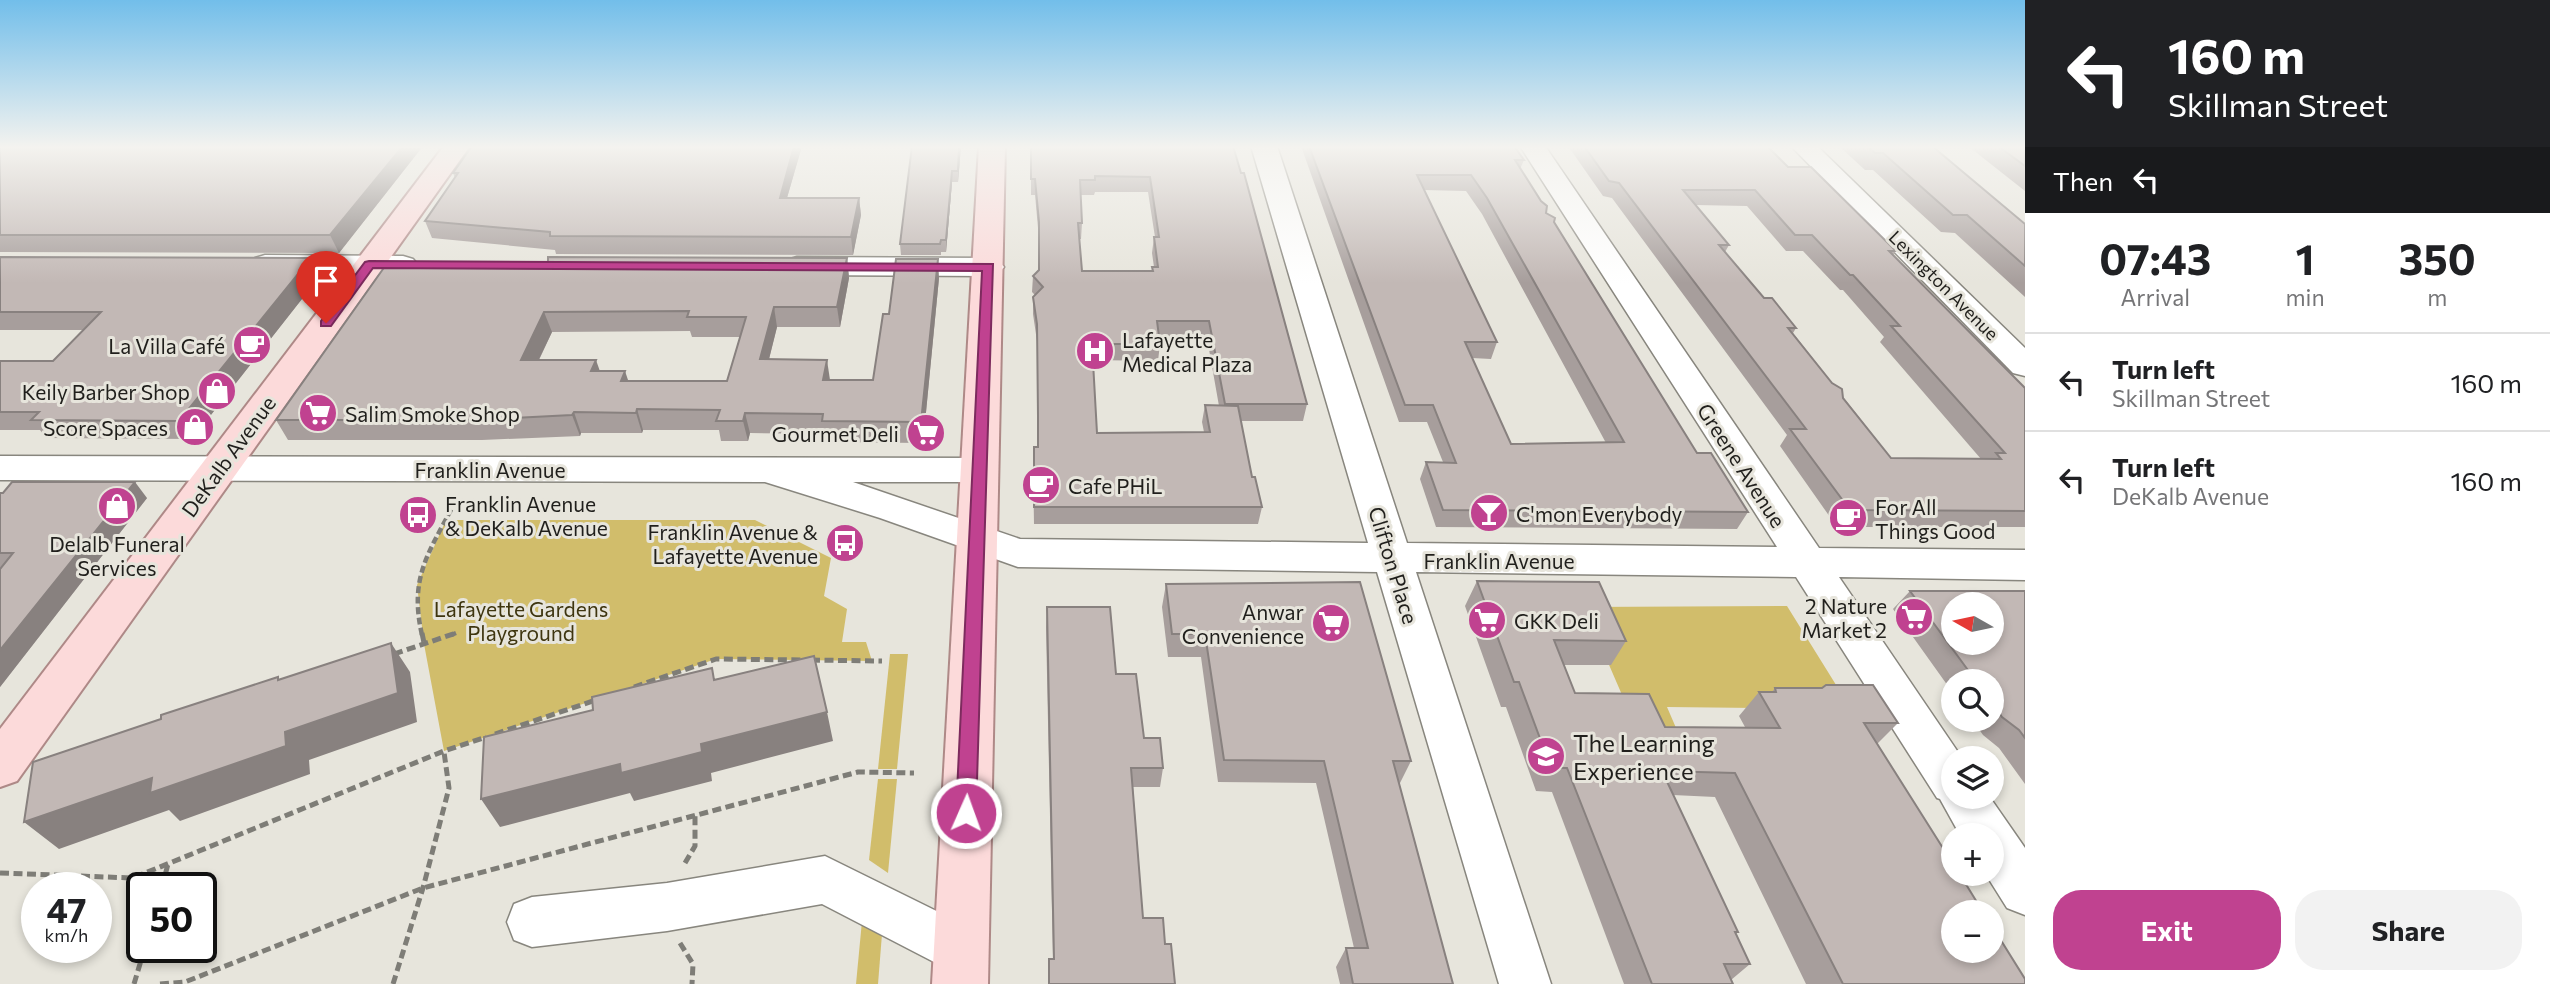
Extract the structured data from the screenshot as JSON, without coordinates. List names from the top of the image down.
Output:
{
  "streets": {
    "main road": ["DeKalb Avenue"],
    "street": [
      "Lexington Avenue",
      "Greene Avenue",
      "Franklin Avenue",
      "Clifton Place"
    ]
  },
  "crossings": [
    ["DeKalb Avenue", "Franklin Avenue"],
    ["Greene Avenue", "Franklin Avenue"],
    ["Franklin Avenue", "Clifton Place"]
  ],
  "parks": ["Lafayette Gardens Playground"],
  "places": {
    "cafe": ["La Villa Café", "Cafe PHiL", "For All Things Good"],
    "hospital": ["Lafayette Medical Plaza"],
    "shop": ["Keily Barber Shop", "Score Spaces", "Delalb Funeral Services"],
    "supermarket": [
      "Salim Smoke Shop",
      "Gourmet Deli",
      "2 Nature Market 2",
      "GKK Deli",
      "Anwar Convenience"
    ],
    "bar": ["C'mon Everybody"],
    "bus stop": ["Franklin Avenue & DeKalb Avenue", "Franklin Avenue & Lafayette Avenue"],
    "school or university": ["The Learning Experience"]
  },
  "north": "left",
  "page": {
    "turn": ["160 m", "Skillman Street"],
    "then": "Then",
    "eta": [
      "07:43",
      "Arrival",
      "1",
      "min",
      "350",
      "m"
    ],
    "list": [
      {
        "name": "Turn left",
        "note": "Skillman Street",
        "value": "160 m"
      },
      {
        "name": "Turn left",
        "note": "DeKalb Avenue",
        "value": "160 m"
      }
    ],
    "map_buttons": ["+", "−"],
    "speed": "47 km/h",
    "limit": "50",
    "buttons": ["Exit", "Share"]
  }
}
